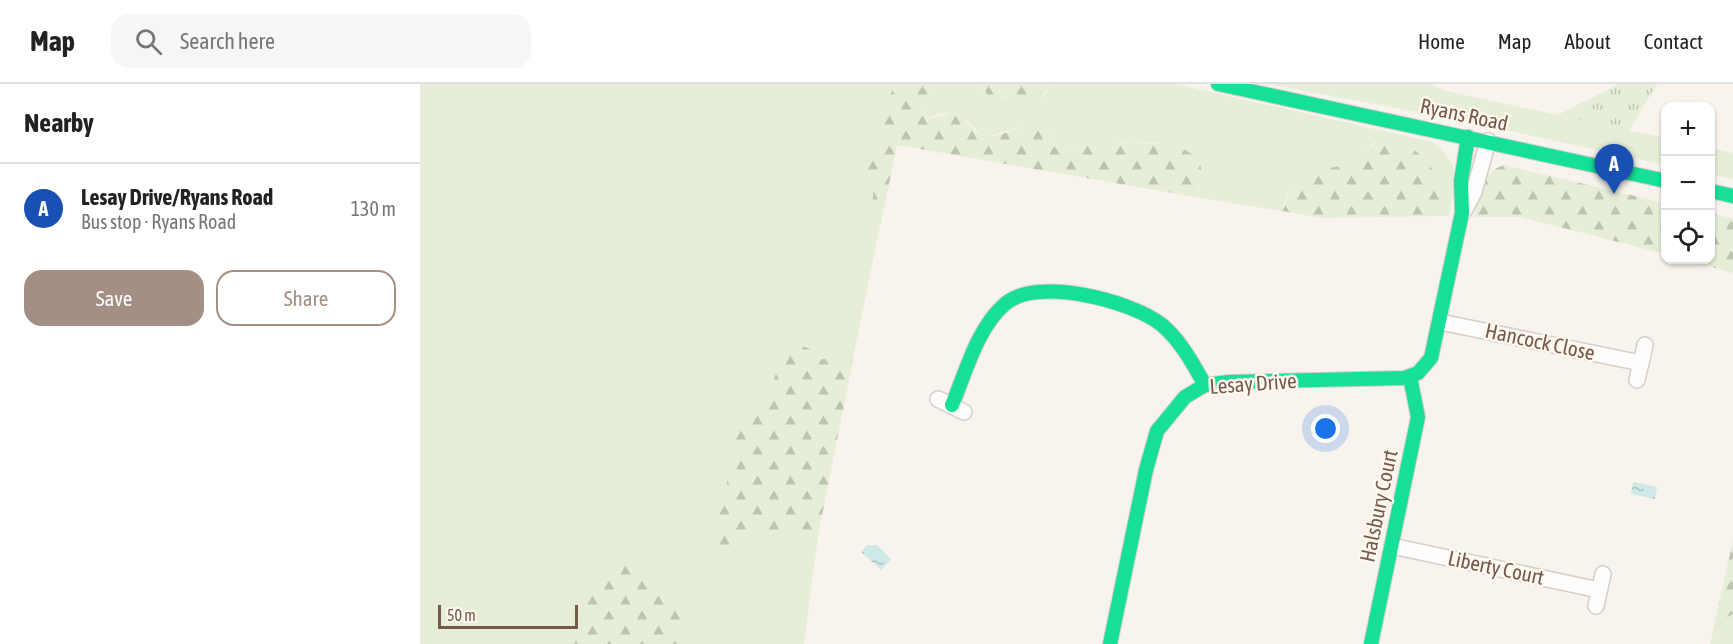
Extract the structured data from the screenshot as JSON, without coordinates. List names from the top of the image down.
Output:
{
  "streets": {
    "street": [
      "Ryans Road",
      "Hancock Close",
      "Lesay Drive",
      "Halsbury Court",
      "Liberty Court"
    ]
  },
  "crossings": [
    ["Lesay Drive", "Halsbury Court"],
    ["Halsbury Court", "Liberty Court"]
  ],
  "scale_bar": "50 m",
  "page": {
    "header": "Map",
    "search": "Search here",
    "nav": [
      "Home",
      "Map",
      "About",
      "Contact"
    ],
    "heading": "Nearby",
    "map_buttons": ["+", "−"],
    "pins": "A",
    "list": [
      {
        "mark": "A",
        "name": "Lesay Drive/Ryans Road",
        "note": "Bus stop · Ryans Road",
        "value": "130 m"
      }
    ],
    "buttons": ["Save", "Share"],
    "scale": "50 m"
  }
}
